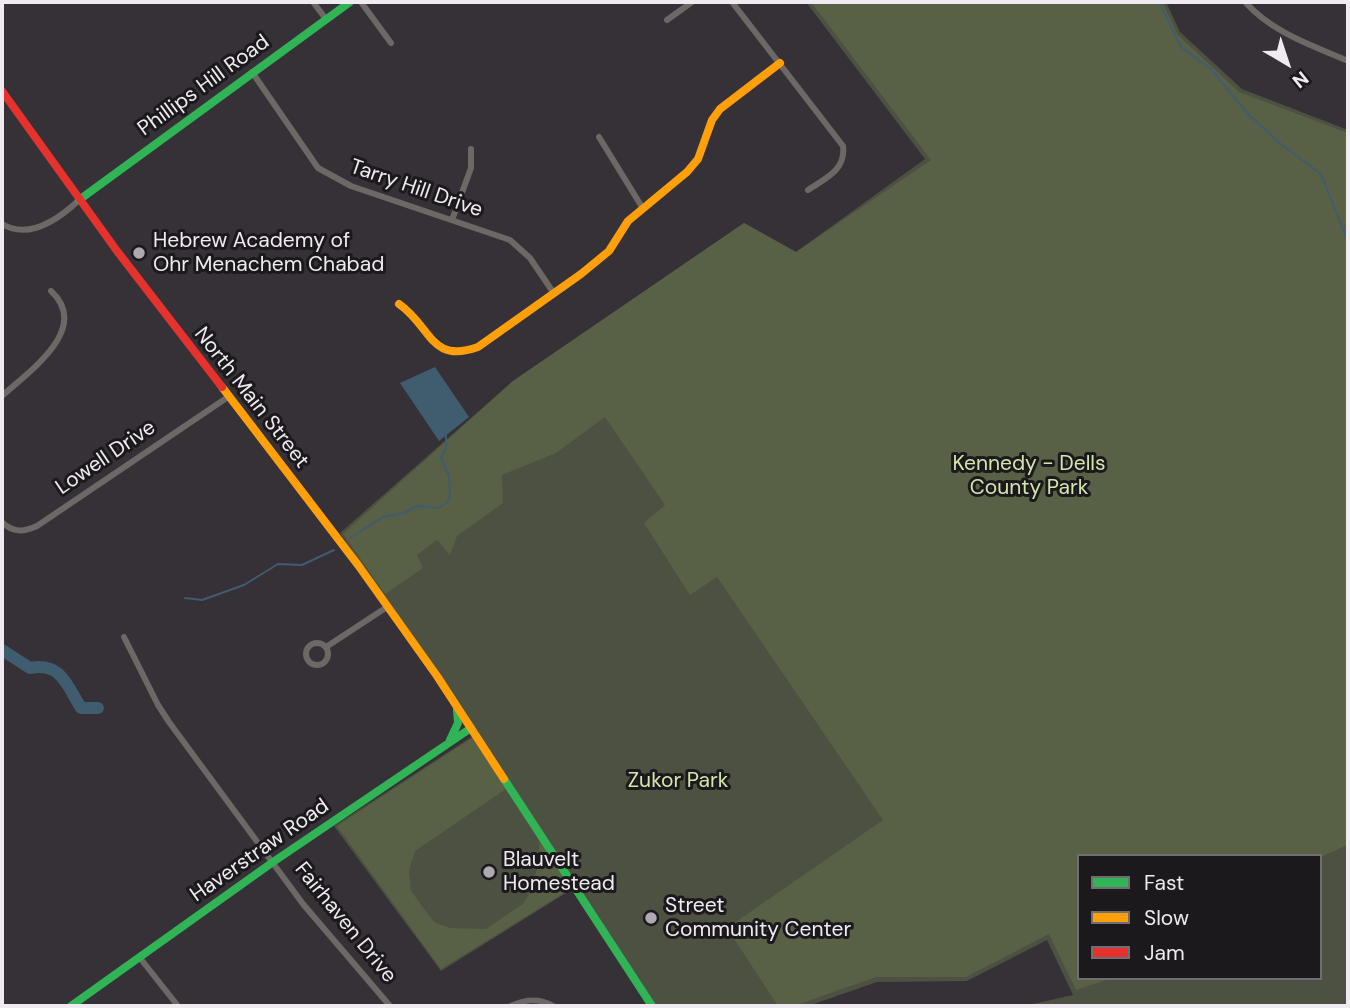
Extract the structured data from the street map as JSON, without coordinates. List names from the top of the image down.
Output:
{
  "streets": {
    "street": [
      "Phillips Hill Road",
      "Tarry Hill Drive",
      "North Main Street",
      "Lowell Drive",
      "Haverstraw Road",
      "Fairhaven Drive"
    ]
  },
  "crossings": [
    ["Phillips Hill Road", "Tarry Hill Drive"],
    ["Phillips Hill Road", "North Main Street"],
    ["North Main Street", "Lowell Drive"],
    ["North Main Street", "Haverstraw Road"],
    ["Haverstraw Road", "Fairhaven Drive"]
  ],
  "parks": ["Kennedy - Dells County Park", "Zukor Park"],
  "places": ["Hebrew Academy of Ohr Menachem Chabad", "Blauvelt Homestead", "Street Community Center"],
  "legend": ["Fast", "Slow", "Jam"],
  "north": "bottom right"
}
